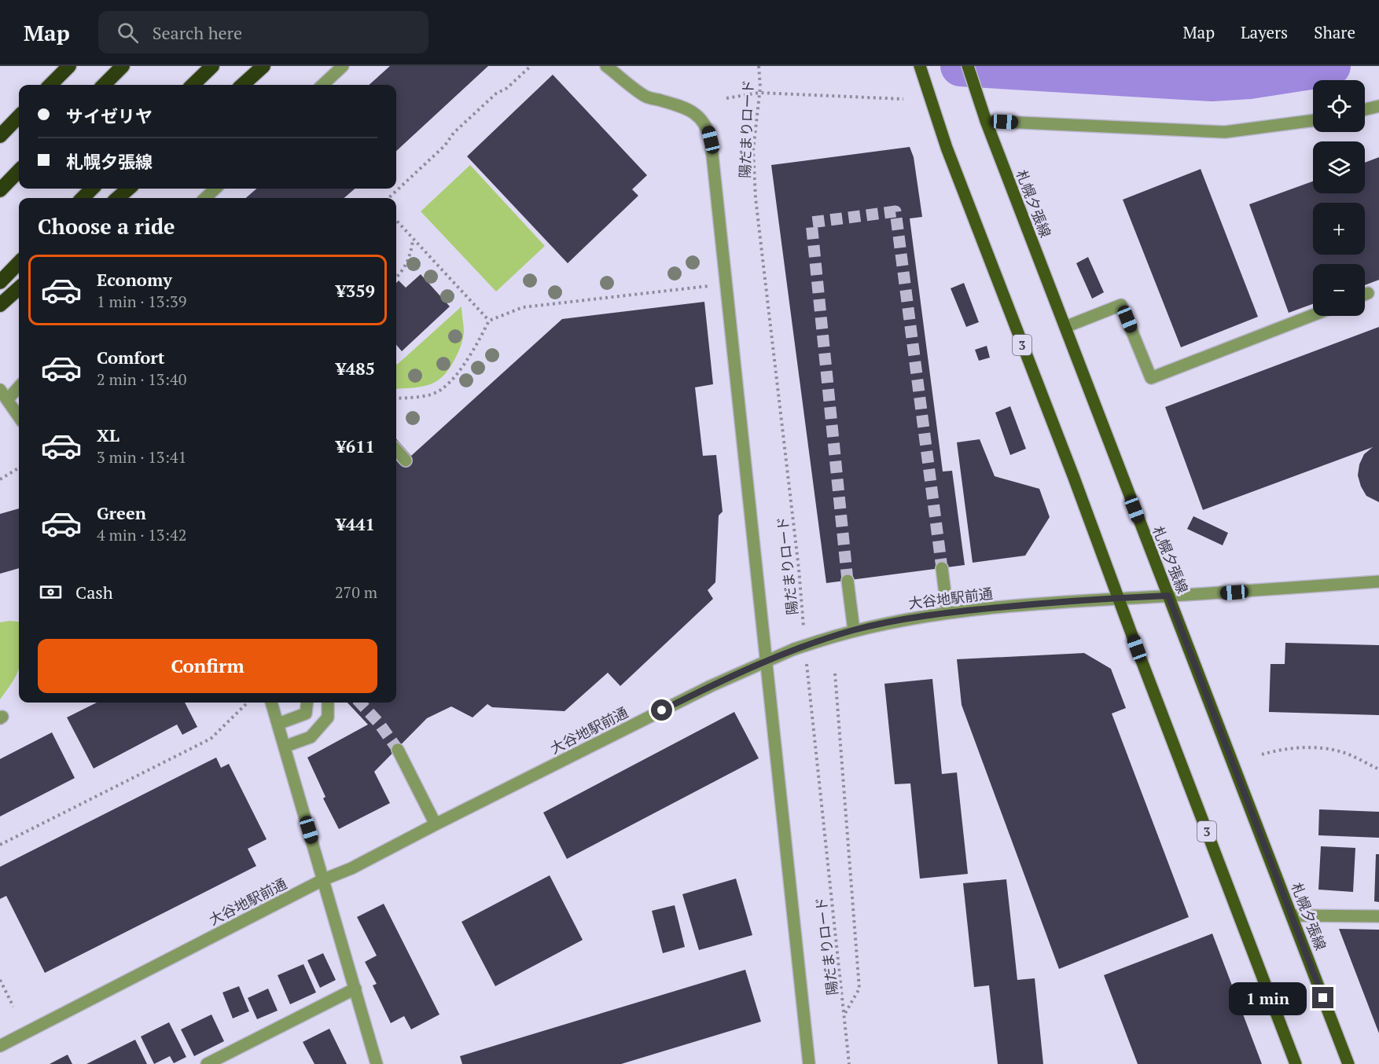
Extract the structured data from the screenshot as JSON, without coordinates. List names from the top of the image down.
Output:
{
  "streets": {
    "main road": ["札幌夕張線", "3"],
    "street": ["大谷地駅前通"],
    "path": ["陽だまりロード"]
  },
  "crossings": [
    ["札幌夕張線", "大谷地駅前通"],
    ["3", "大谷地駅前通"]
  ],
  "page": {
    "header": "Map",
    "search": "Search here",
    "nav": ["Map", "Layers", "Share"],
    "map_buttons": ["+", "−"],
    "banner": ["サイゼリヤ", "札幌夕張線"],
    "heading": "Choose a ride",
    "list": [
      {
        "name": "Economy",
        "note": "1 min · 13:39",
        "value": "¥359"
      },
      {
        "name": "Comfort",
        "note": "2 min · 13:40",
        "value": "¥485"
      },
      {
        "name": "XL",
        "note": "3 min · 13:41",
        "value": "¥611"
      },
      {
        "name": "Green",
        "note": "4 min · 13:42",
        "value": "¥441"
      }
    ],
    "pay": ["Cash", "270 m"],
    "buttons": "Confirm",
    "bubble": "1 min"
  }
}
